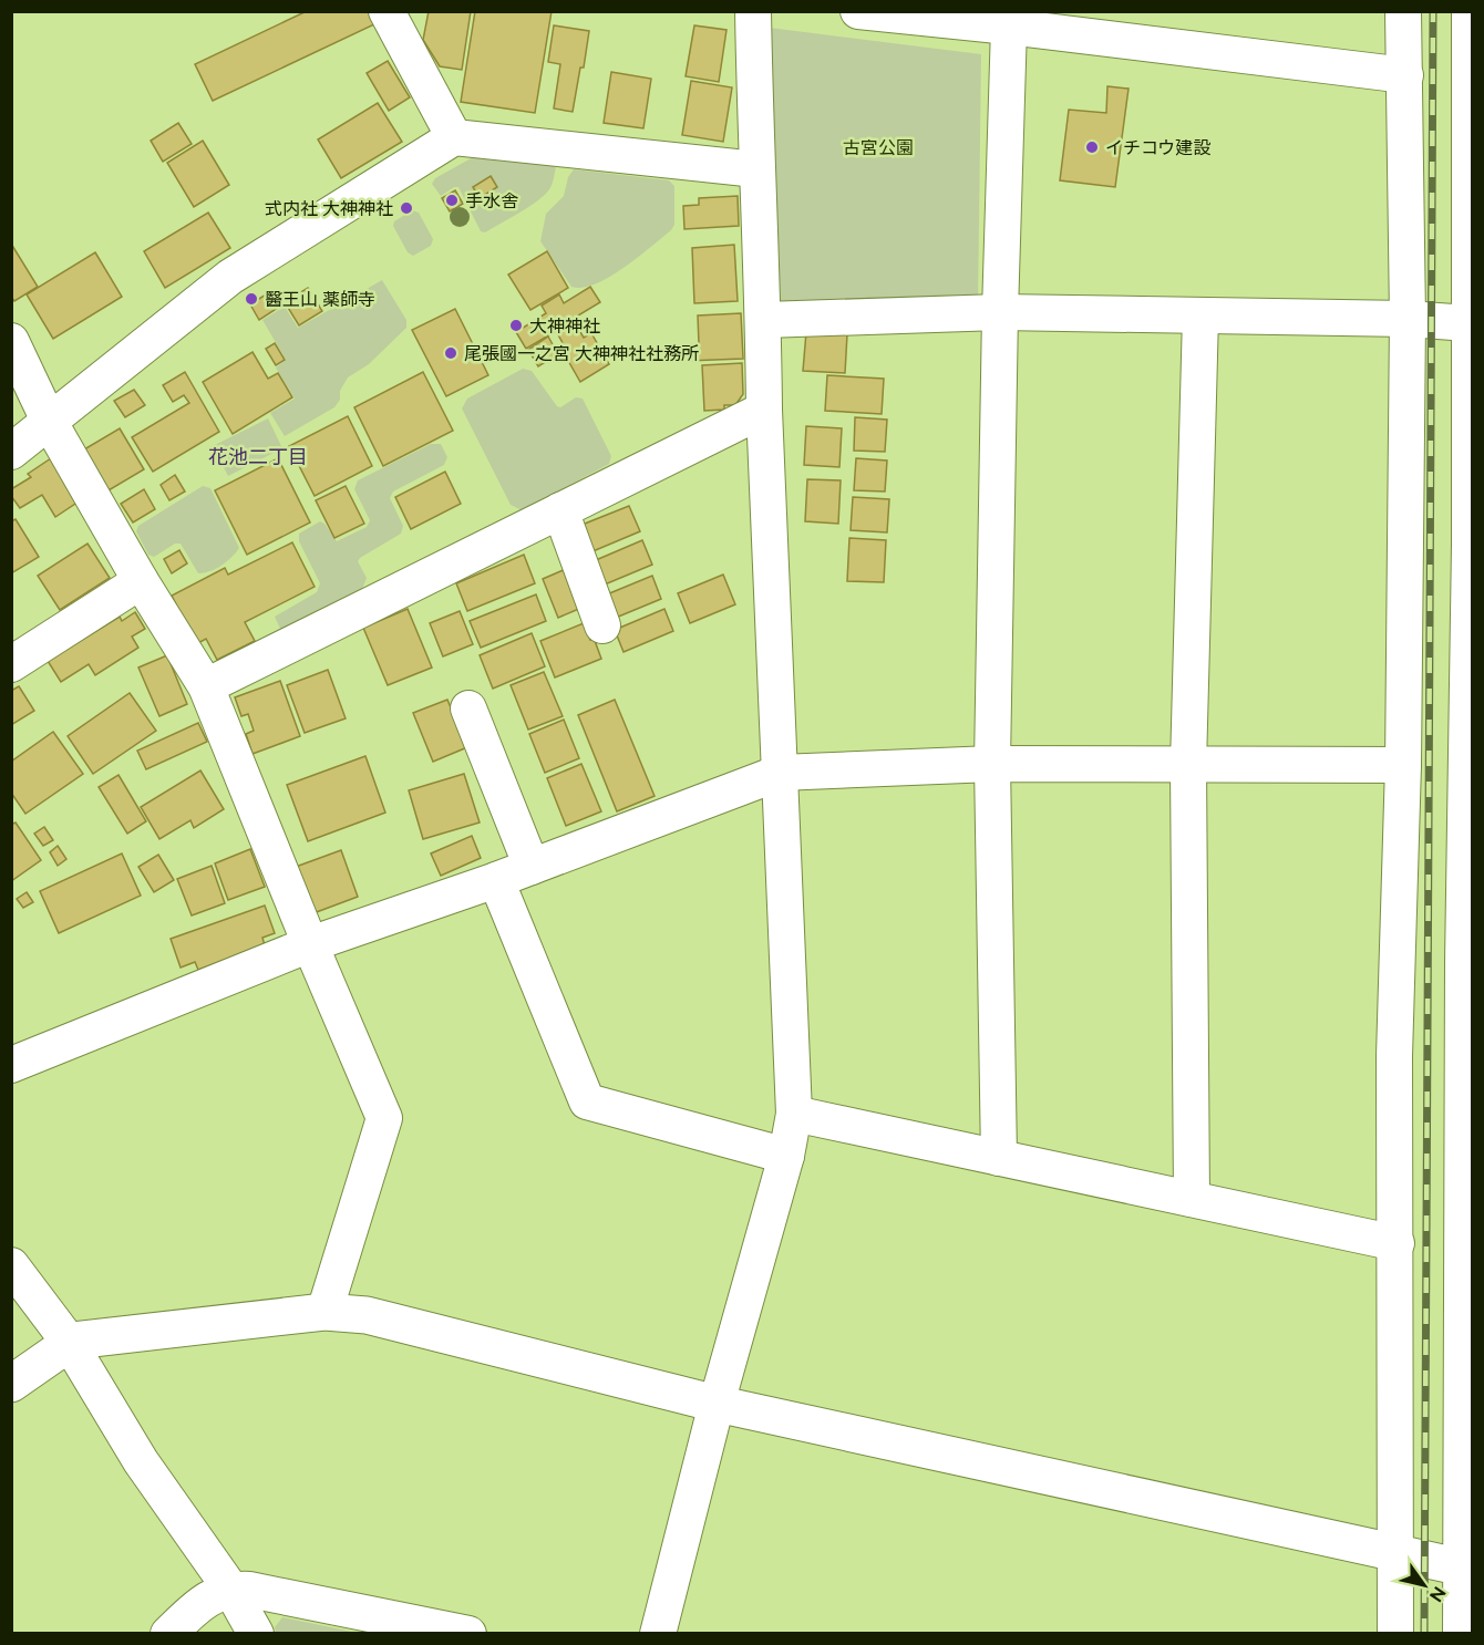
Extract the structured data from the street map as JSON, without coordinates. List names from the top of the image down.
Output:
{
  "districts": ["花池二丁目"],
  "parks": ["古宮公園"],
  "places": [
    "イチコウ建設",
    "手水舎",
    "式内社 大神神社",
    "醫王山 薬師寺",
    "大神神社",
    "尾張國一之宮 大神神社社務所"
  ],
  "north": "bottom right"
}
